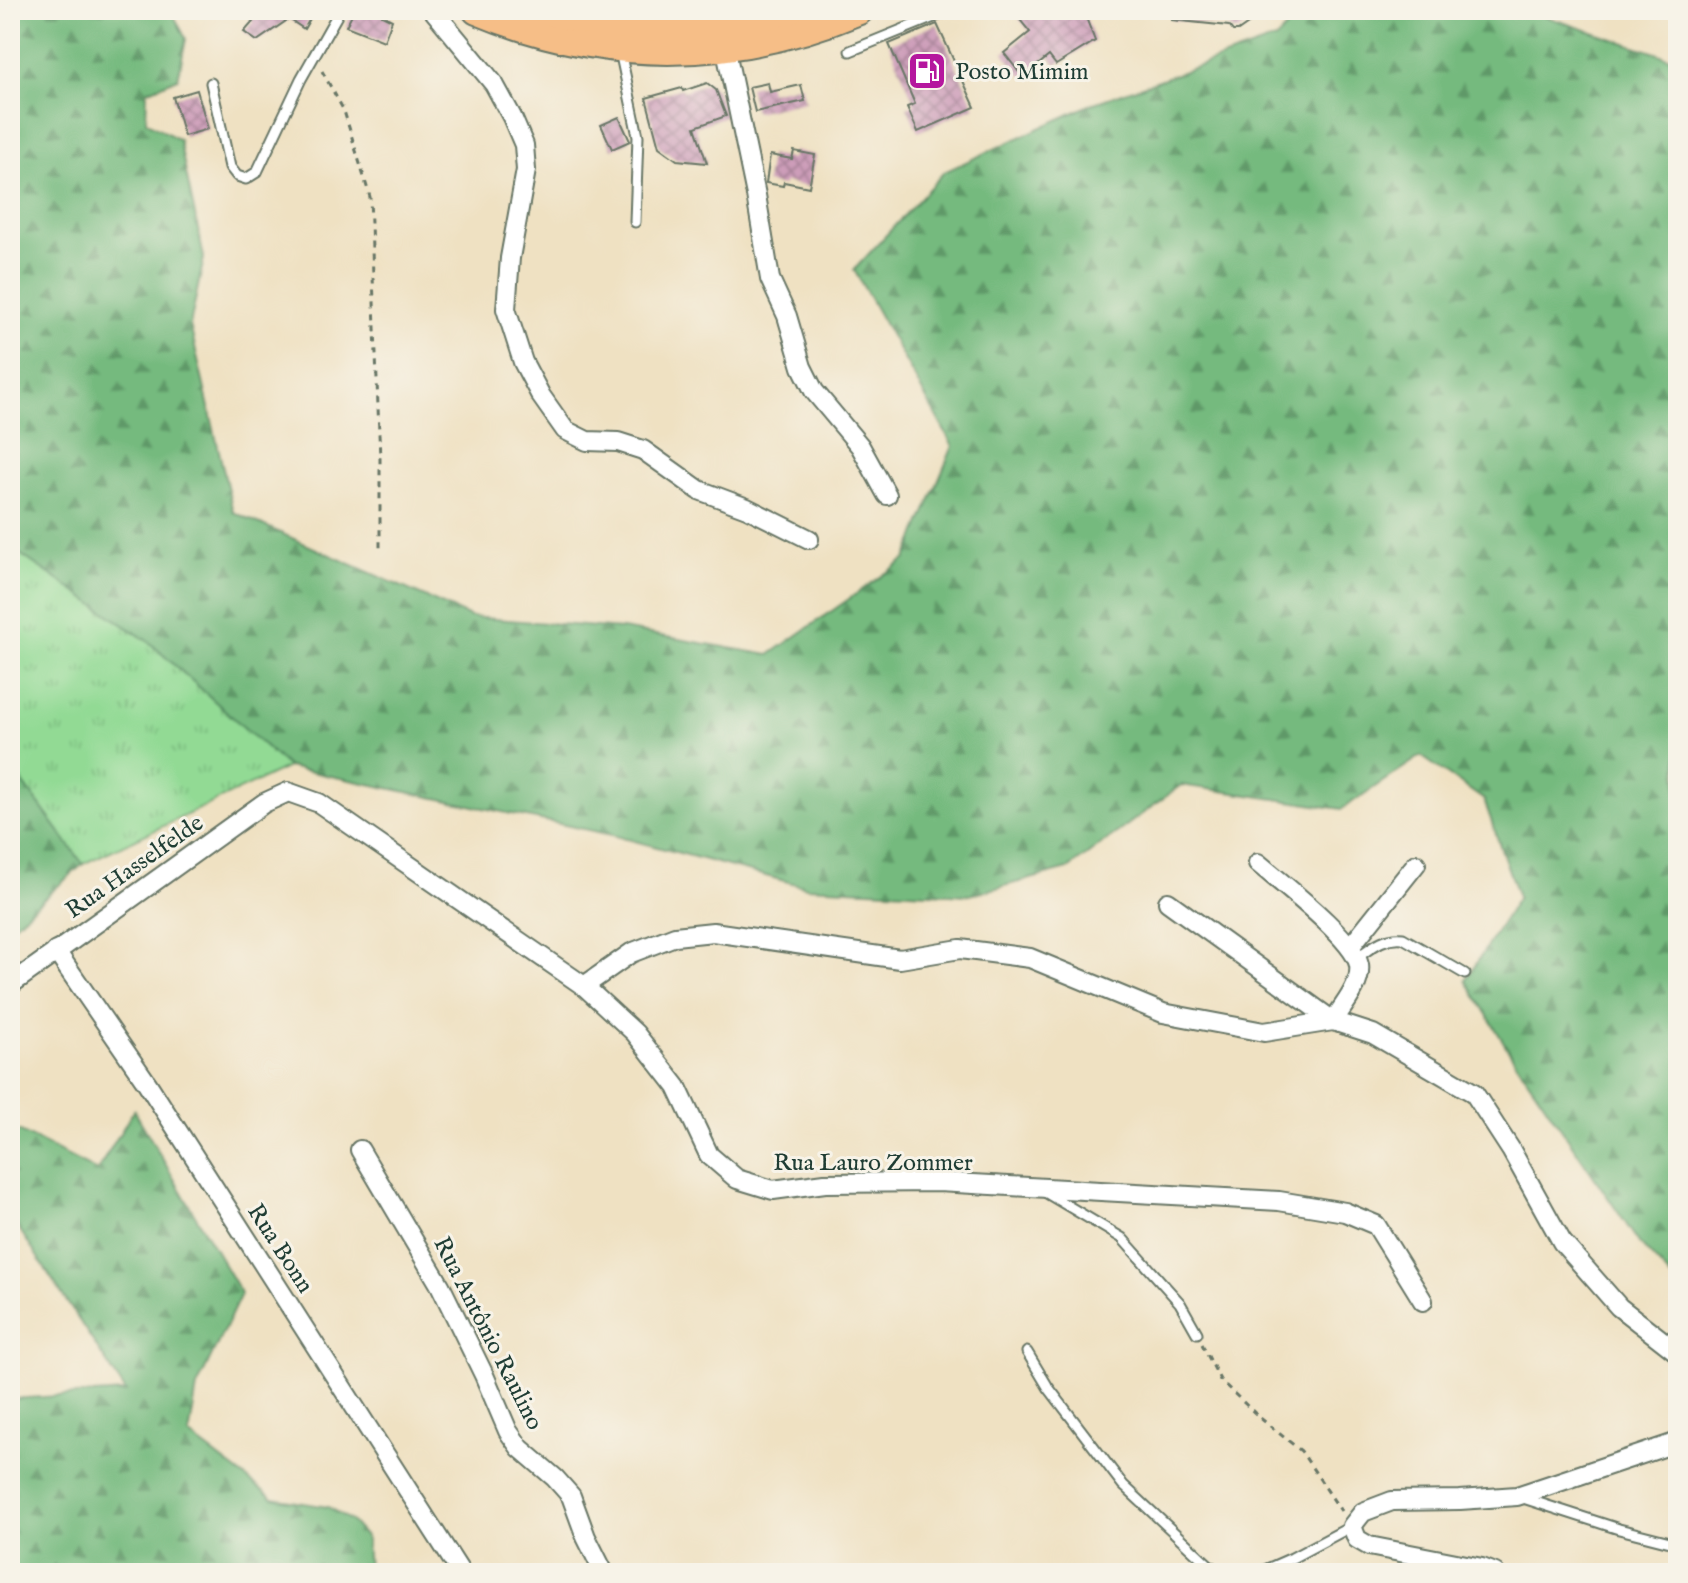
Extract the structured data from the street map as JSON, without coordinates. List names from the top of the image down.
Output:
{
  "streets": {
    "street": [
      "Rua Hasselfelde",
      "Rua Lauro Zommer",
      "Rua Bonn",
      "Rua Antônio Raulino"
    ]
  },
  "crossings": [
    ["Rua Hasselfelde", "Rua Lauro Zommer"],
    ["Rua Hasselfelde", "Rua Bonn"]
  ],
  "places": {
    "fuel station": ["Posto Mimim"]
  }
}
